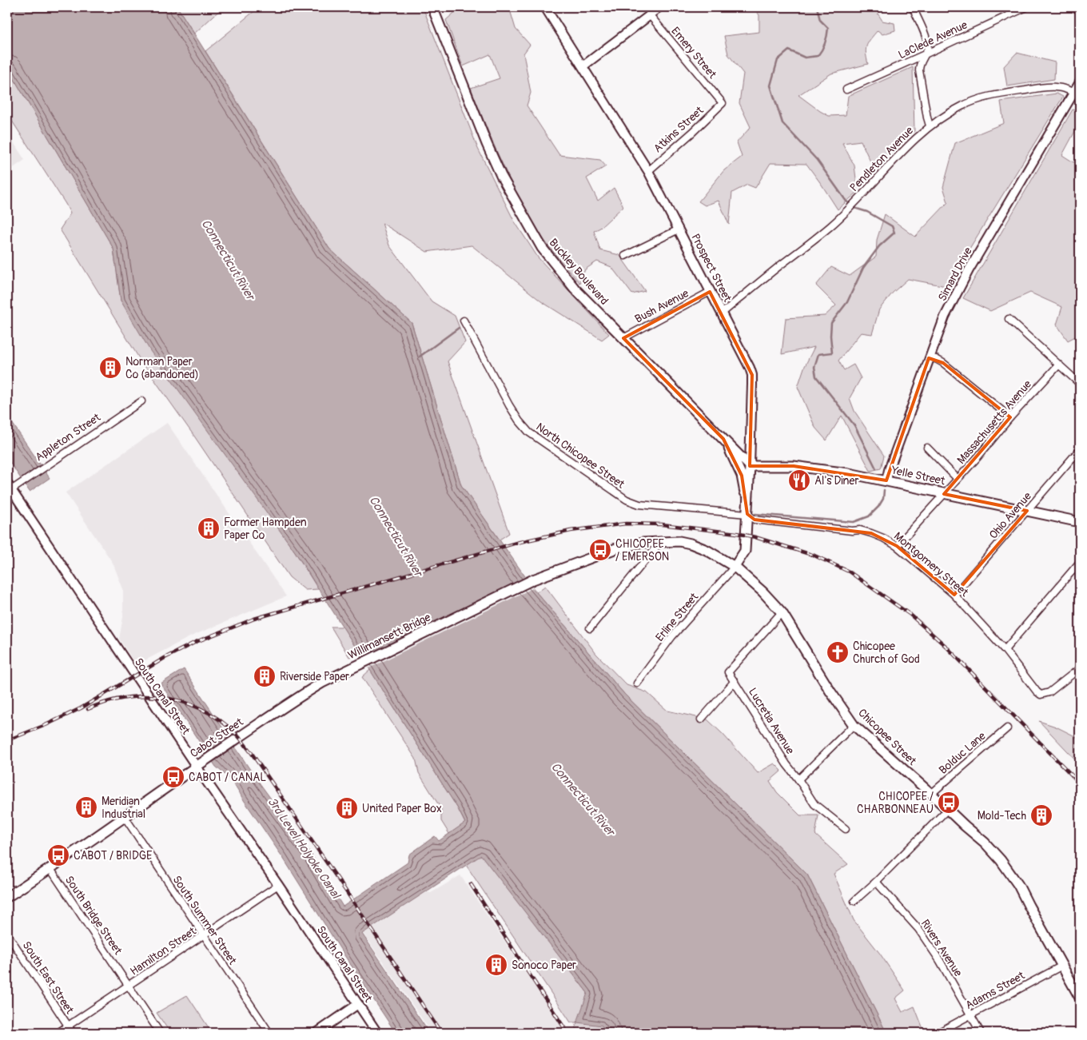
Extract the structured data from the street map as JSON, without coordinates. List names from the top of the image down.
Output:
{
  "streets": {
    "main road": [
      "Prospect Street",
      "Buckley Boulevard",
      "Yelle Street",
      "Willimansett Bridge",
      "Chicopee Street",
      "Cabot Street"
    ],
    "street": [
      "LaClede Avenue",
      "Emery Street",
      "Atkins Street",
      "Pendleton Avenue",
      "Simard Drive",
      "Bush Avenue",
      "Massachusetts Avenue",
      "Appleton Street",
      "North Chicopee Street",
      "Ohio Avenue",
      "Montgomery Street",
      "Erline Street",
      "South Canal Street",
      "Lucretia Avenue",
      "Bolduc Lane",
      "South Bridge Street",
      "South Summer Street",
      "Rivers Avenue",
      "Hamilton Street",
      "South East Street",
      "Adams Street"
    ]
  },
  "crossings": [
    ["Emery Street", "Atkins Street"],
    ["Atkins Street", "Prospect Street"],
    ["Pendleton Avenue", "Prospect Street"],
    ["Pendleton Avenue", "Simard Drive"],
    ["Prospect Street", "Buckley Boulevard"],
    ["Prospect Street", "Bush Avenue"],
    ["Prospect Street", "North Chicopee Street"],
    ["Prospect Street", "Yelle Street"],
    ["Prospect Street", "Montgomery Street"],
    ["Prospect Street", "Erline Street"],
    ["Prospect Street", "Chicopee Street"],
    ["Buckley Boulevard", "Bush Avenue"],
    ["Buckley Boulevard", "Yelle Street"],
    ["Simard Drive", "Yelle Street"],
    ["Massachusetts Avenue", "Yelle Street"],
    ["Massachusetts Avenue", "Montgomery Street"],
    ["Appleton Street", "South Canal Street"],
    ["North Chicopee Street", "Montgomery Street"],
    ["Yelle Street", "Ohio Avenue"],
    ["Ohio Avenue", "Montgomery Street"],
    ["Erline Street", "Chicopee Street"],
    ["Willimansett Bridge", "Chicopee Street"],
    ["Willimansett Bridge", "Cabot Street"],
    ["South Canal Street", "Cabot Street"],
    ["South Canal Street", "Hamilton Street"],
    ["Lucretia Avenue", "Chicopee Street"],
    ["Chicopee Street", "Bolduc Lane"],
    ["Chicopee Street", "Adams Street"],
    ["Cabot Street", "South Bridge Street"],
    ["Cabot Street", "South Summer Street"],
    ["South Bridge Street", "Hamilton Street"],
    ["South Summer Street", "Hamilton Street"],
    ["Rivers Avenue", "Adams Street"],
    ["Hamilton Street", "South East Street"]
  ],
  "water": ["Connecticut River", "3rd Level Holyoke Canal"],
  "places": {
    "building": [
      "Norman Paper Co (abandoned)",
      "Former Hampden Paper Co",
      "Riverside Paper",
      "Meridian Industrial",
      "United Paper Box",
      "Mold-Tech",
      "Sonoco Paper"
    ],
    "restaurant": ["Al's Diner"],
    "bus stop": [
      "CHICOPEE / EMERSON",
      "CABOT / CANAL",
      "CHICOPEE / CHARBONNEAU",
      "CABOT / BRIDGE"
    ],
    "church": ["Chicopee Church of God"]
  }
}
